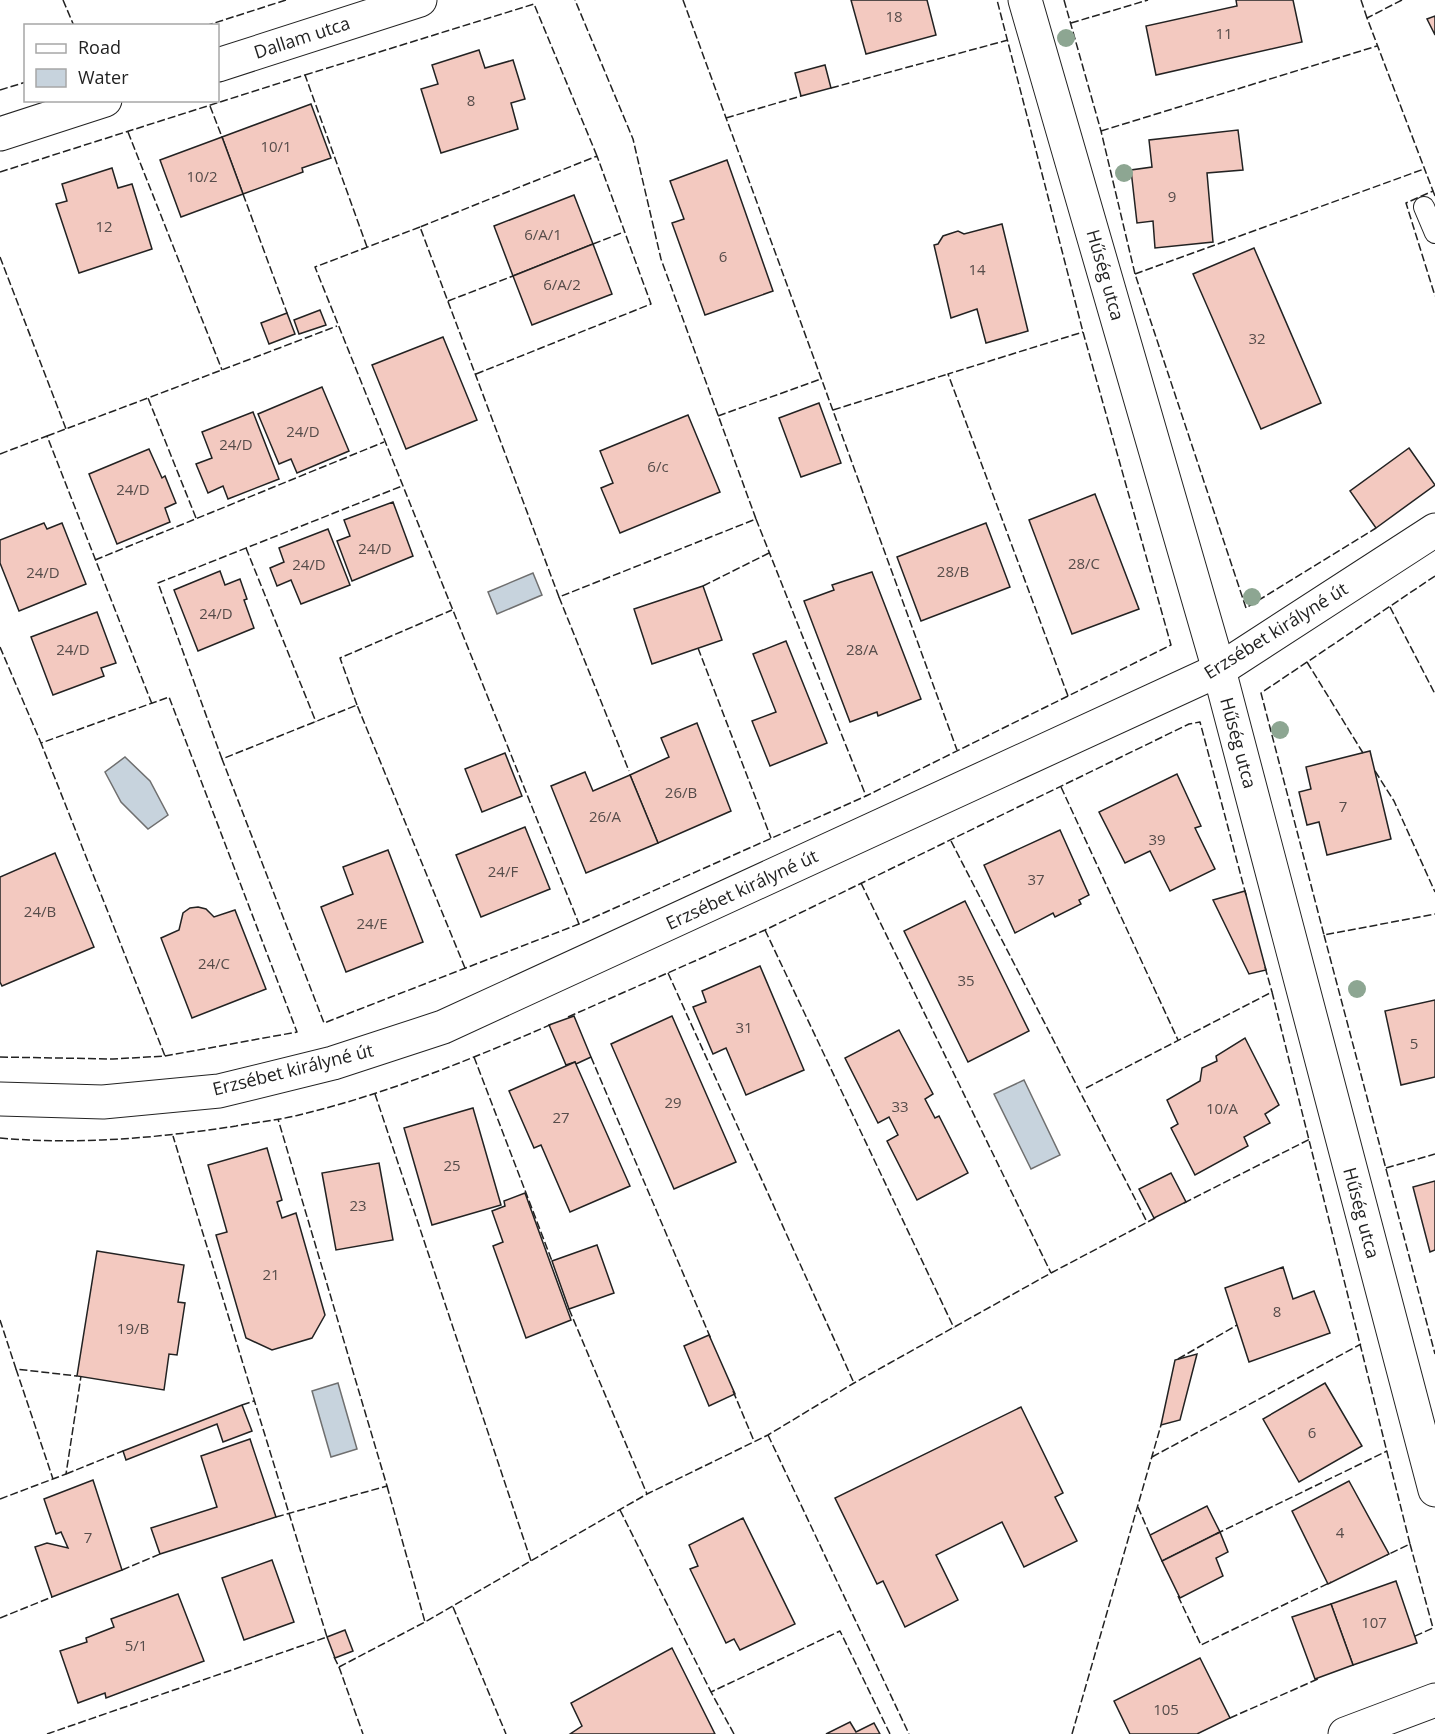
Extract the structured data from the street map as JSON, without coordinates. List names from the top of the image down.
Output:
{
  "streets": {
    "street": ["Dallam utca", "Hűség utca", "Erzsébet királyné út"]
  },
  "crossings": [
    ["Hűség utca", "Erzsébet királyné út"]
  ],
  "house_numbers": [
    "18",
    "11",
    "8",
    "10/1",
    "10/2",
    "9",
    "12",
    "6/A/1",
    "6",
    "14",
    "6/A/2",
    "32",
    "24/D",
    "24/D",
    "6/c",
    "24/D",
    "24/D",
    "28/C",
    "24/D",
    "28/B",
    "24/D",
    "24/D",
    "24/D",
    "28/A",
    "26/B",
    "7",
    "26/A",
    "39",
    "24/F",
    "37",
    "24/B",
    "24/E",
    "24/C",
    "35",
    "31",
    "5",
    "29",
    "33",
    "10/A",
    "27",
    "25",
    "23",
    "21",
    "8",
    "19/B",
    "6",
    "4",
    "7",
    "107",
    "5/1",
    "105"
  ],
  "legend": ["Road", "Water"]
}
